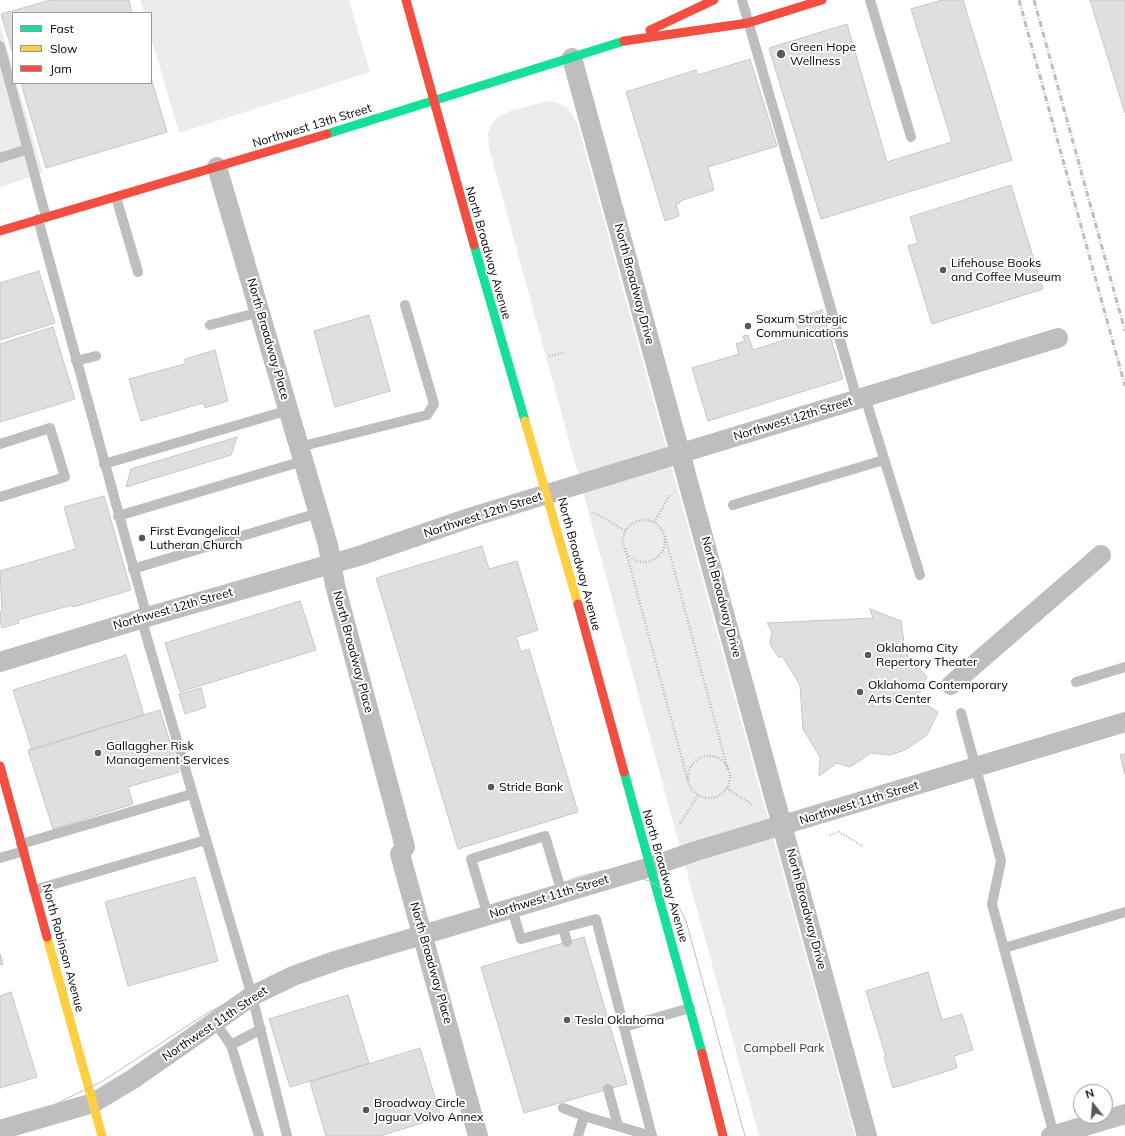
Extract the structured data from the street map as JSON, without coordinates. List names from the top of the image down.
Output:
{
  "streets": {
    "main road": ["Northwest 13th Street", "North Broadway Avenue", "North Robinson Avenue"],
    "street": [
      "North Broadway Drive",
      "North Broadway Place",
      "Northwest 12th Street",
      "Northwest 11th Street"
    ]
  },
  "crossings": [
    ["Northwest 13th Street", "North Broadway Avenue"],
    ["Northwest 13th Street", "North Broadway Drive"],
    ["Northwest 13th Street", "North Broadway Place"],
    ["North Broadway Avenue", "Northwest 12th Street"],
    ["North Broadway Avenue", "Northwest 11th Street"],
    ["North Broadway Drive", "Northwest 12th Street"],
    ["North Broadway Drive", "Northwest 11th Street"],
    ["North Broadway Place", "Northwest 12th Street"],
    ["North Broadway Place", "Northwest 11th Street"],
    ["Northwest 11th Street", "North Robinson Avenue"]
  ],
  "parks": ["Campbell Park"],
  "places": [
    "Green Hope Wellness",
    "Lifehouse Books and Coffee Museum",
    "Saxum Strategic Communications",
    "First Evangelical Lutheran Church",
    "Oklahoma City Repertory Theater",
    "Oklahoma Contemporary Arts Center",
    "Gallaggher Risk Management Services",
    "Stride Bank",
    "Tesla Oklahoma",
    "Broadway Circle Jaguar Volvo Annex"
  ],
  "legend": ["Fast", "Slow", "Jam"],
  "north": "top"
}
